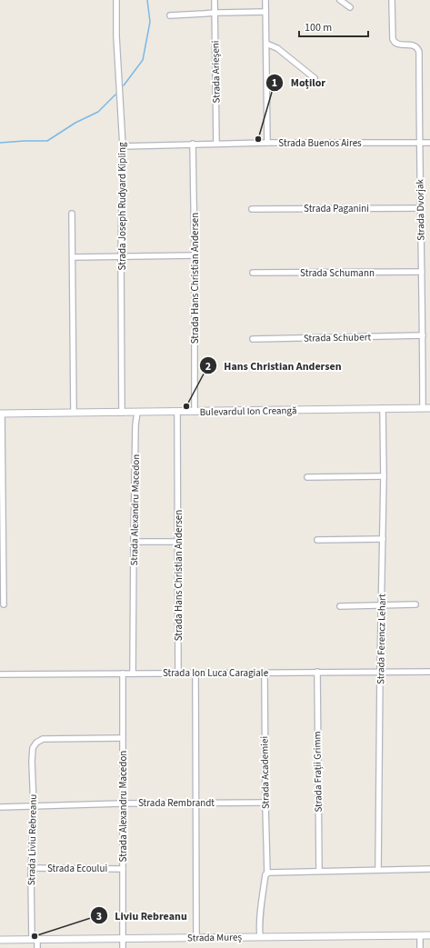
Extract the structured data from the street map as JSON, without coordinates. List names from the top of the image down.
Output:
{
  "streets": {
    "street": [
      "Strada Arieșeni",
      "Strada Buenos Aires",
      "Strada Joseph Rudyard Kipling",
      "Strada Paganini",
      "Strada Dvorjak",
      "Strada Schumann",
      "Strada Hans Christian Andersen",
      "Strada Schubert",
      "Bulevardul Ion Creangă",
      "Strada Alexandru Macedon",
      "Strada Ferencz Lehart",
      "Strada Ion Luca Caragiale",
      "Strada Frații Grimm",
      "Strada Academiei",
      "Strada Rembrandt",
      "Strada Liviu Rebreanu",
      "Strada Ecoului",
      "Strada Mureș"
    ]
  },
  "crossings": [
    ["Strada Arieșeni", "Strada Buenos Aires"],
    ["Strada Buenos Aires", "Strada Joseph Rudyard Kipling"],
    ["Strada Buenos Aires", "Strada Dvorjak"],
    ["Strada Buenos Aires", "Strada Hans Christian Andersen"],
    ["Strada Joseph Rudyard Kipling", "Bulevardul Ion Creangă"],
    ["Strada Paganini", "Strada Dvorjak"],
    ["Strada Dvorjak", "Strada Schumann"],
    ["Strada Dvorjak", "Strada Schubert"],
    ["Strada Dvorjak", "Bulevardul Ion Creangă"],
    ["Strada Hans Christian Andersen", "Bulevardul Ion Creangă"],
    ["Strada Hans Christian Andersen", "Strada Ion Luca Caragiale"],
    ["Bulevardul Ion Creangă", "Strada Alexandru Macedon"],
    ["Bulevardul Ion Creangă", "Strada Ferencz Lehart"],
    ["Strada Alexandru Macedon", "Strada Ion Luca Caragiale"],
    ["Strada Alexandru Macedon", "Strada Rembrandt"],
    ["Strada Alexandru Macedon", "Strada Liviu Rebreanu"],
    ["Strada Alexandru Macedon", "Strada Ecoului"],
    ["Strada Alexandru Macedon", "Strada Mureș"],
    ["Strada Ferencz Lehart", "Strada Ion Luca Caragiale"],
    ["Strada Ion Luca Caragiale", "Strada Frații Grimm"],
    ["Strada Ion Luca Caragiale", "Strada Academiei"],
    ["Strada Academiei", "Strada Rembrandt"],
    ["Strada Academiei", "Strada Mureș"],
    ["Strada Rembrandt", "Strada Liviu Rebreanu"],
    ["Strada Liviu Rebreanu", "Strada Ecoului"],
    ["Strada Liviu Rebreanu", "Strada Mureș"]
  ],
  "places": ["Moților", "Hans Christian Andersen", "Liviu Rebreanu"],
  "scale_bar": "100 m"
}
